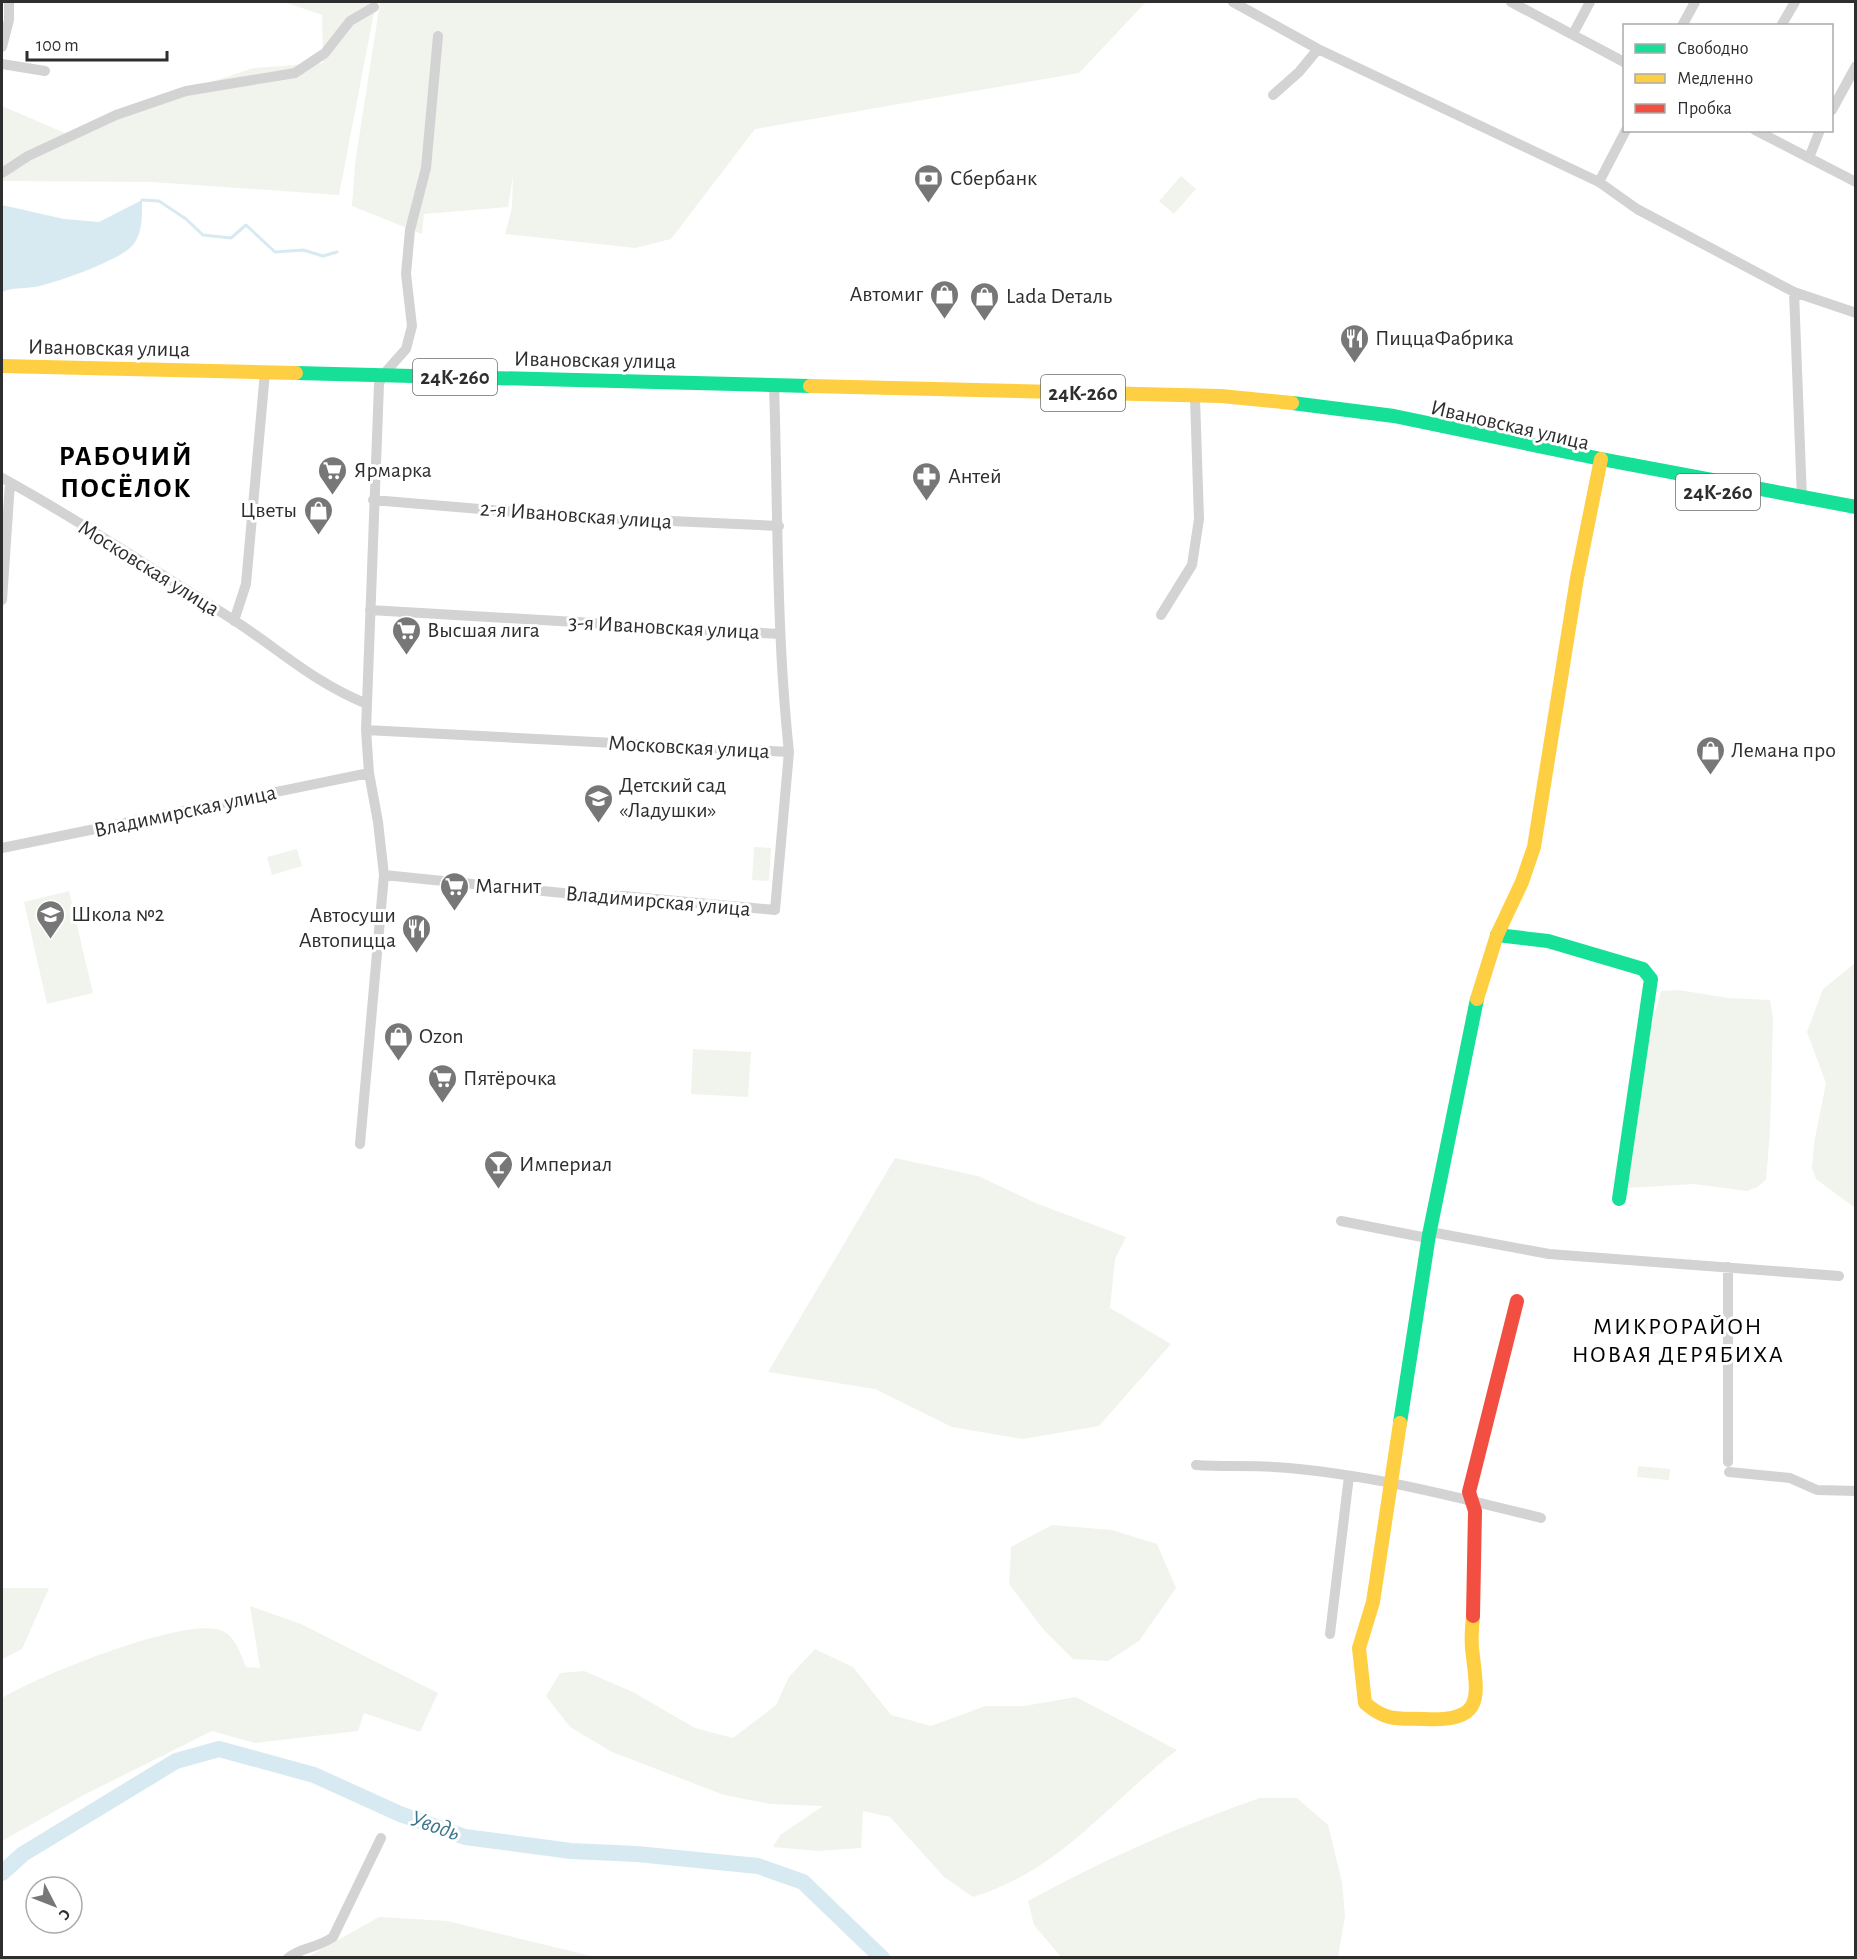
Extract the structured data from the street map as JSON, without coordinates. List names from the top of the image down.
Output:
{
  "streets": {
    "main road": ["Ивановская улица", "24К-260"],
    "street": [
      "2-я Ивановская улица",
      "Московская улица",
      "3-я Ивановская улица",
      "Владимирская улица"
    ]
  },
  "crossings": [
    ["Ивановская улица", "24К-260"],
    ["Ивановская улица", "Московская улица"],
    ["2-я Ивановская улица", "Московская улица"],
    ["Московская улица", "3-я Ивановская улица"],
    ["Московская улица", "Владимирская улица"]
  ],
  "districts": ["РАБОЧИЙ ПОСЁЛОК", "МИКРОРАЙОН НОВАЯ ДЕРЯБИХА"],
  "water": ["Уводь"],
  "places": {
    "bank": ["Сбербанк"],
    "shop": [
      "Автомиг",
      "Lada Dеталь",
      "Цветы",
      "Лемана про",
      "Ozon"
    ],
    "restaurant": ["ПиццаФабрика", "Автосуши Автопицца"],
    "supermarket": [
      "Ярмарка",
      "Высшая лига",
      "Магнит",
      "Пятёрочка"
    ],
    "pharmacy": ["Антей"],
    "school or university": ["Детский сад «Ладушки»", "Школа №2"],
    "bar": ["Империал"]
  },
  "legend": ["Свободно", "Медленно", "Пробка"],
  "scale_bar": "100 m",
  "north": "bottom right"
}
